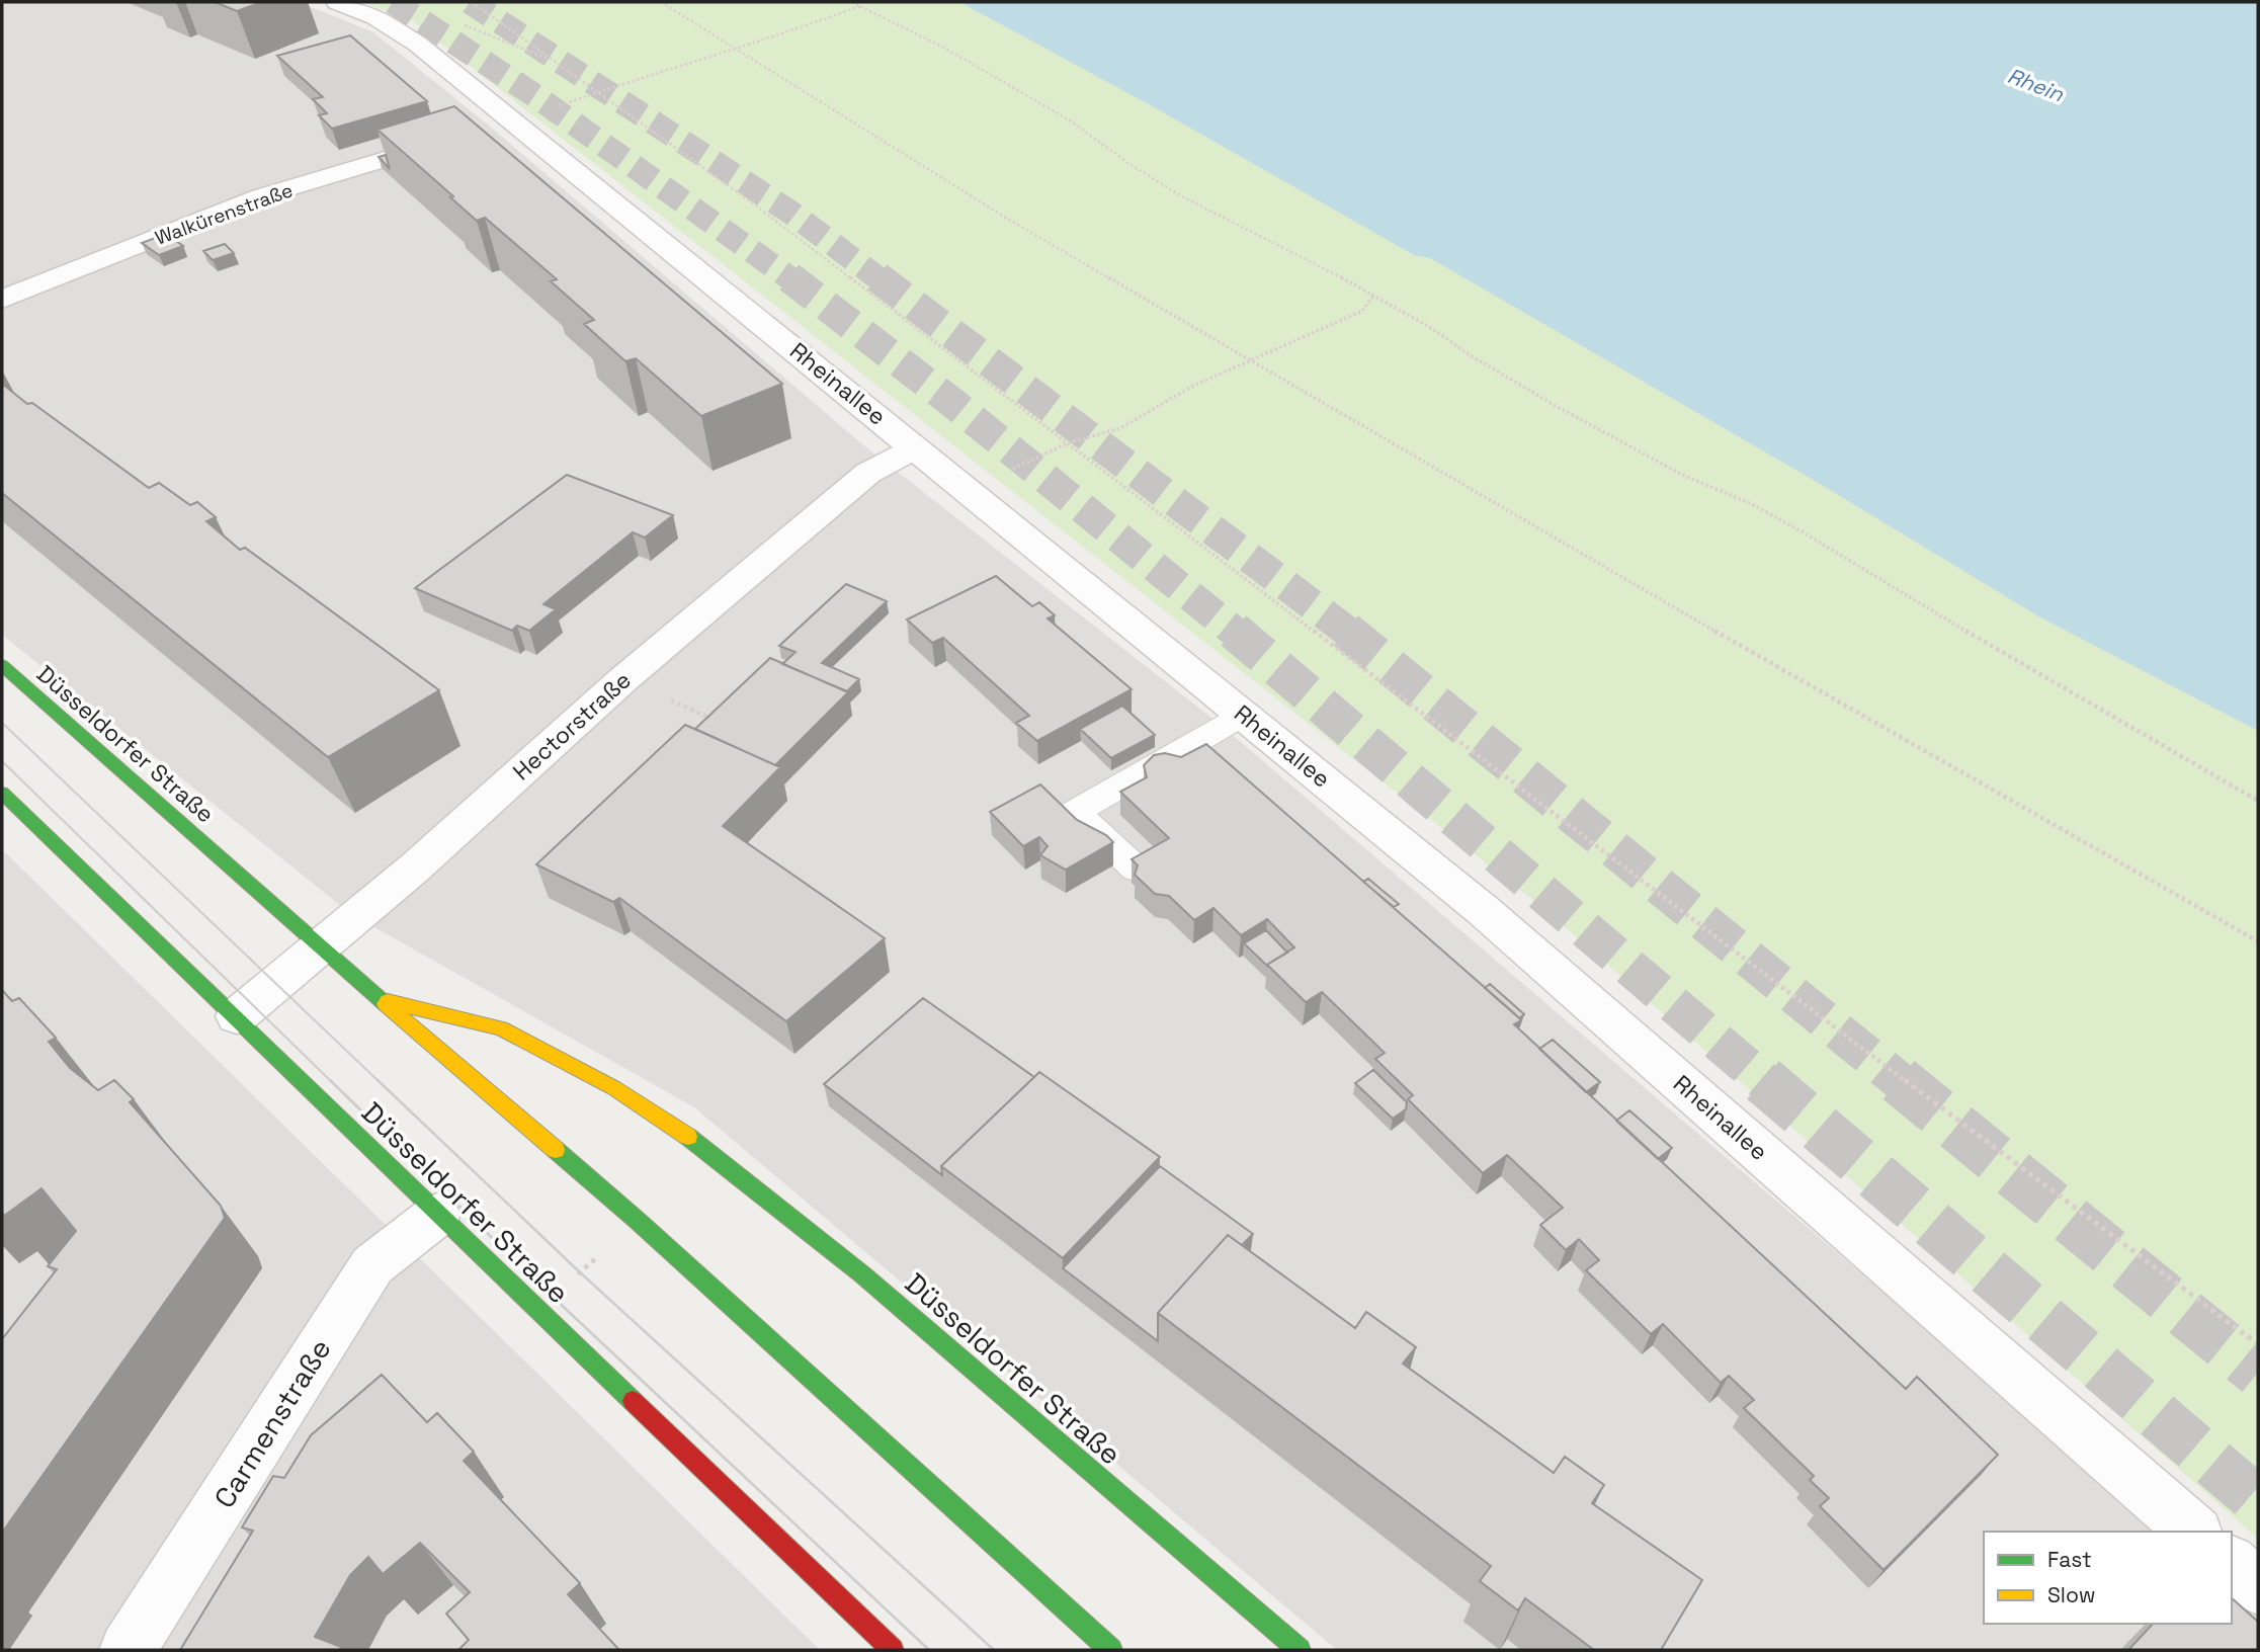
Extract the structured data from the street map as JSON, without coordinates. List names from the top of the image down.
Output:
{
  "streets": {
    "main road": ["Düsseldorfer Straße"],
    "street": [
      "Walkürenstraße",
      "Rheinallee",
      "Hectorstraße",
      "Carmenstraße"
    ]
  },
  "crossings": [
    ["Rheinallee", "Hectorstraße"],
    ["Hectorstraße", "Düsseldorfer Straße"],
    ["Düsseldorfer Straße", "Carmenstraße"]
  ],
  "water": ["Rhein"],
  "legend": ["Fast", "Slow"]
}
